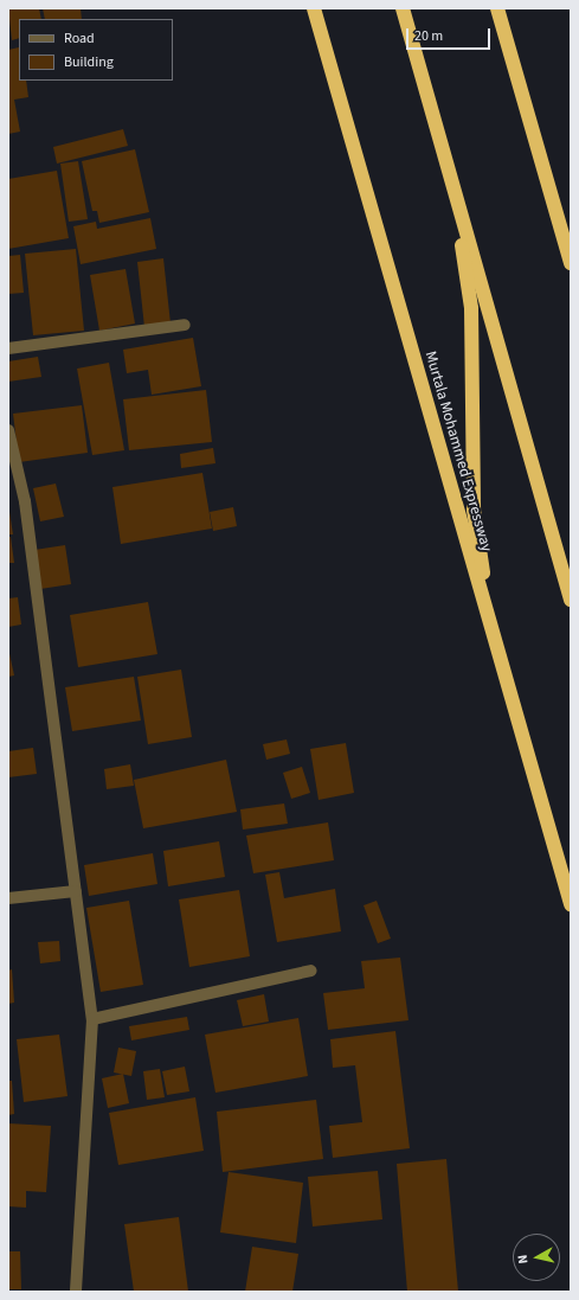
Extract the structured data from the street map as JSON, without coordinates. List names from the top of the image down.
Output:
{
  "streets": {
    "highway": ["Murtala Mohammed Expressway"]
  },
  "legend": ["Road", "Building"],
  "scale_bar": "20 m",
  "north": "left"
}
